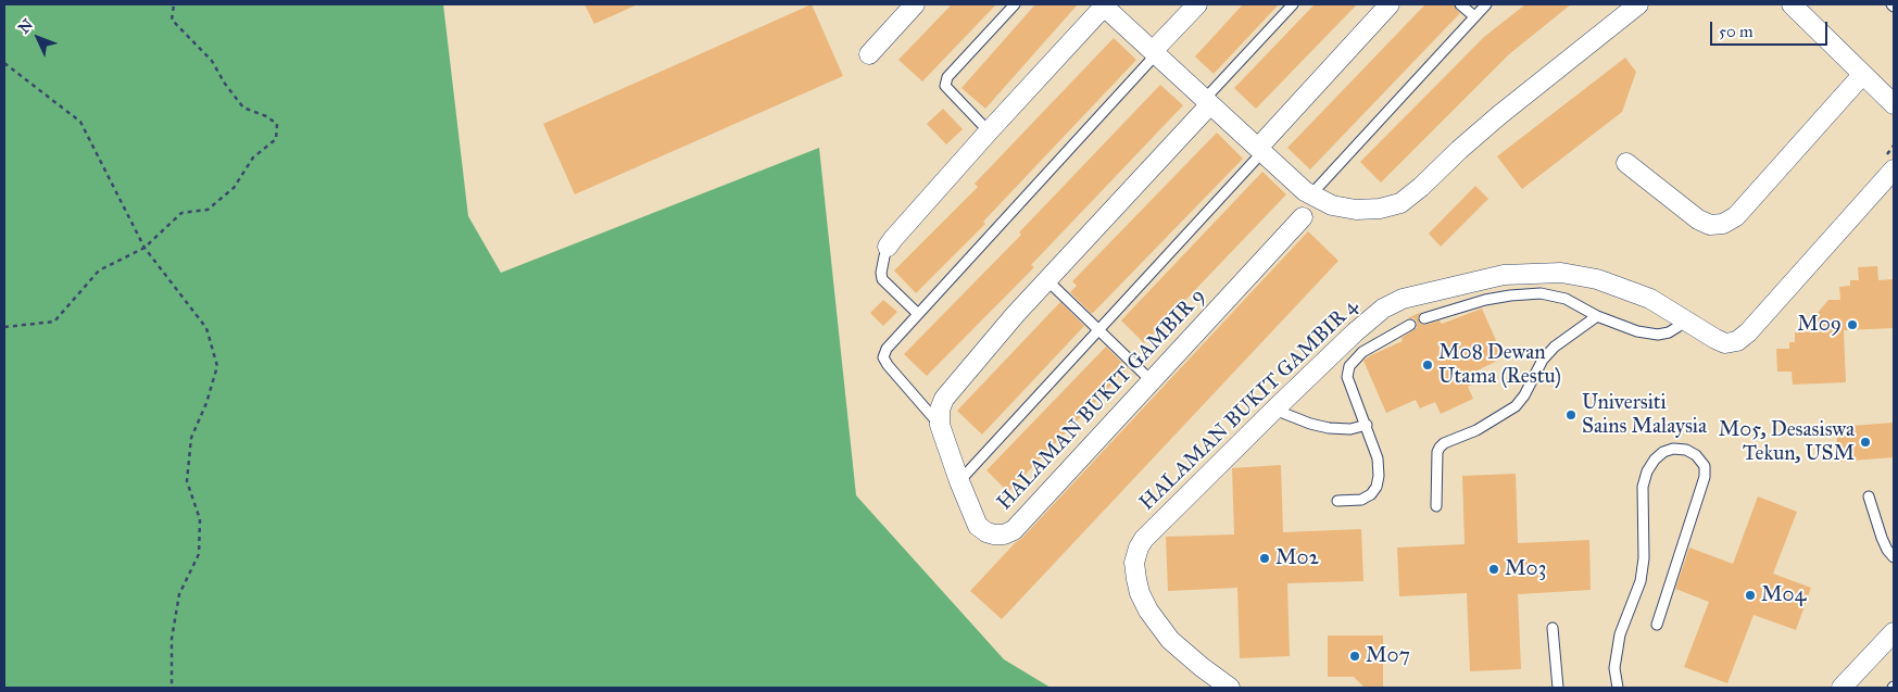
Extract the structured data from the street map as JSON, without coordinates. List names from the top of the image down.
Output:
{
  "streets": {
    "street": ["HALAMAN BUKIT GAMBIR 9", "HALAMAN BUKIT GAMBIR 4"]
  },
  "places": [
    "M09",
    "M08 Dewan Utama (Restu)",
    "Universiti Sains Malaysia",
    "M05, Desasiswa Tekun, USM",
    "M02",
    "M03",
    "M04",
    "M07"
  ],
  "scale_bar": "50 m",
  "north": "top left"
}
